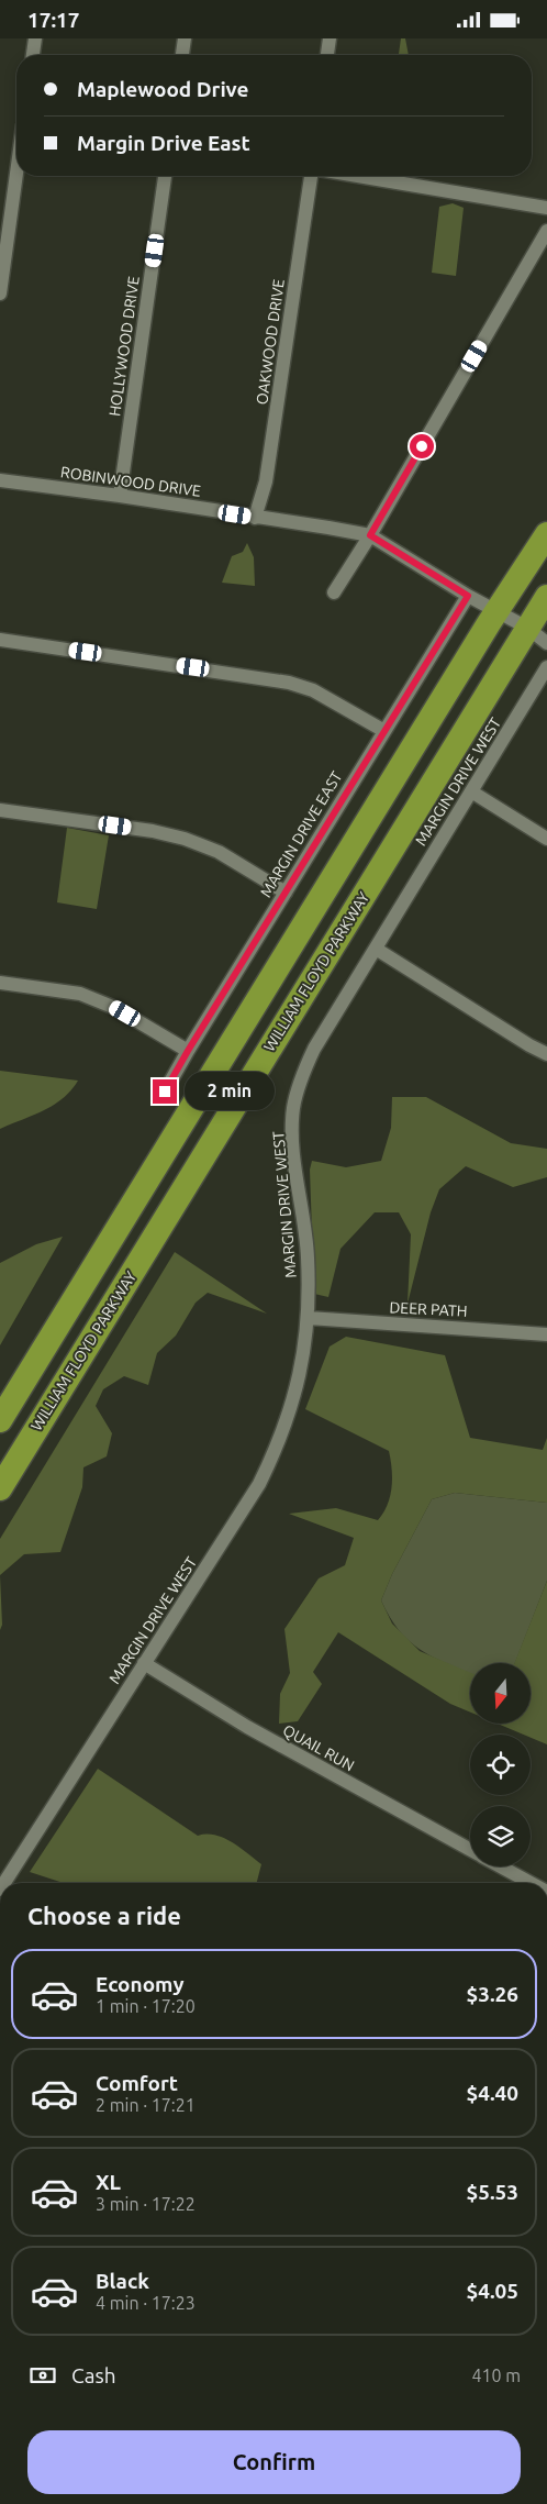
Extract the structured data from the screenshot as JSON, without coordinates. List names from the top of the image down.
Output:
{
  "streets": {
    "highway": ["WILLIAM FLOYD PARKWAY"],
    "street": [
      "OAKWOOD DRIVE",
      "HOLLYWOOD DRIVE",
      "ROBINWOOD DRIVE",
      "MARGIN DRIVE WEST",
      "MARGIN DRIVE EAST",
      "DEER PATH",
      "QUAIL RUN"
    ]
  },
  "crossings": [
    ["OAKWOOD DRIVE", "ROBINWOOD DRIVE"],
    ["HOLLYWOOD DRIVE", "ROBINWOOD DRIVE"],
    ["ROBINWOOD DRIVE", "MARGIN DRIVE EAST"],
    ["ROBINWOOD DRIVE", "WILLIAM FLOYD PARKWAY"],
    ["MARGIN DRIVE WEST", "DEER PATH"],
    ["MARGIN DRIVE WEST", "QUAIL RUN"]
  ],
  "north": "bottom",
  "page": {
    "status": "17:17",
    "banner": ["Maplewood Drive", "Margin Drive East"],
    "bubble": "2 min",
    "heading": "Choose a ride",
    "list": [
      {
        "name": "Economy",
        "note": "1 min · 17:20",
        "value": "$3.26"
      },
      {
        "name": "Comfort",
        "note": "2 min · 17:21",
        "value": "$4.40"
      },
      {
        "name": "XL",
        "note": "3 min · 17:22",
        "value": "$5.53"
      },
      {
        "name": "Black",
        "note": "4 min · 17:23",
        "value": "$4.05"
      }
    ],
    "pay": ["Cash", "410 m"],
    "buttons": "Confirm"
  }
}
